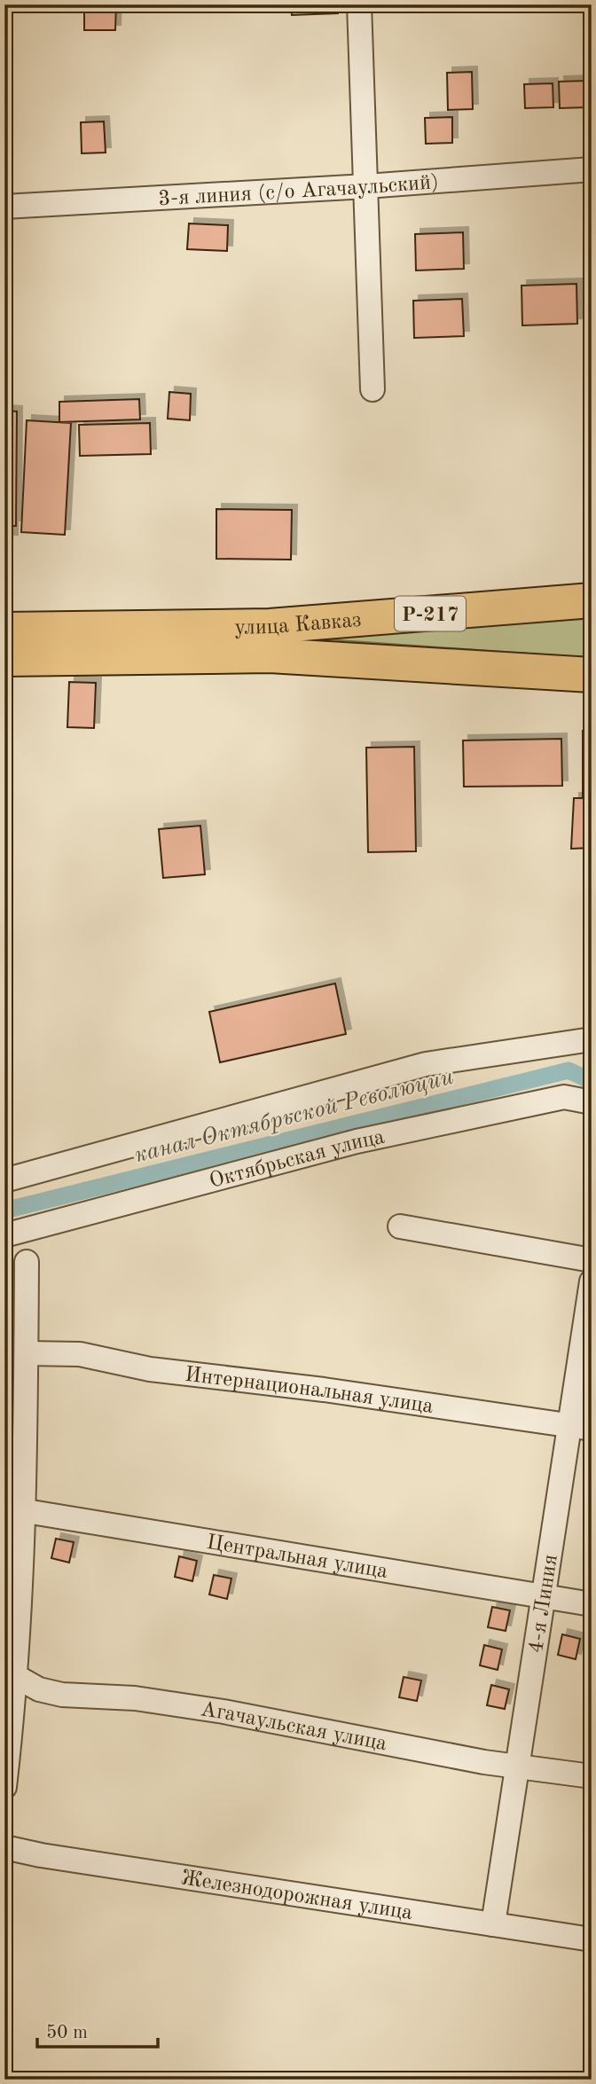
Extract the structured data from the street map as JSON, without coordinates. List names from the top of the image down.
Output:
{
  "streets": {
    "highway": ["Р-217", "улица Кавказ"],
    "street": [
      "3-я линия (с/о Агачаульский)",
      "Октябрьская улица",
      "Интернациональная улица",
      "Центральная улица",
      "4-я Линия",
      "Агачаульская улица",
      "Железнодорожная улица"
    ]
  },
  "crossings": [
    ["Интернациональная улица", "4-я Линия"],
    ["Центральная улица", "4-я Линия"],
    ["4-я Линия", "Агачаульская улица"],
    ["4-я Линия", "Железнодорожная улица"]
  ],
  "water": ["канал Октябрьской Революции"],
  "scale_bar": "50 m"
}
